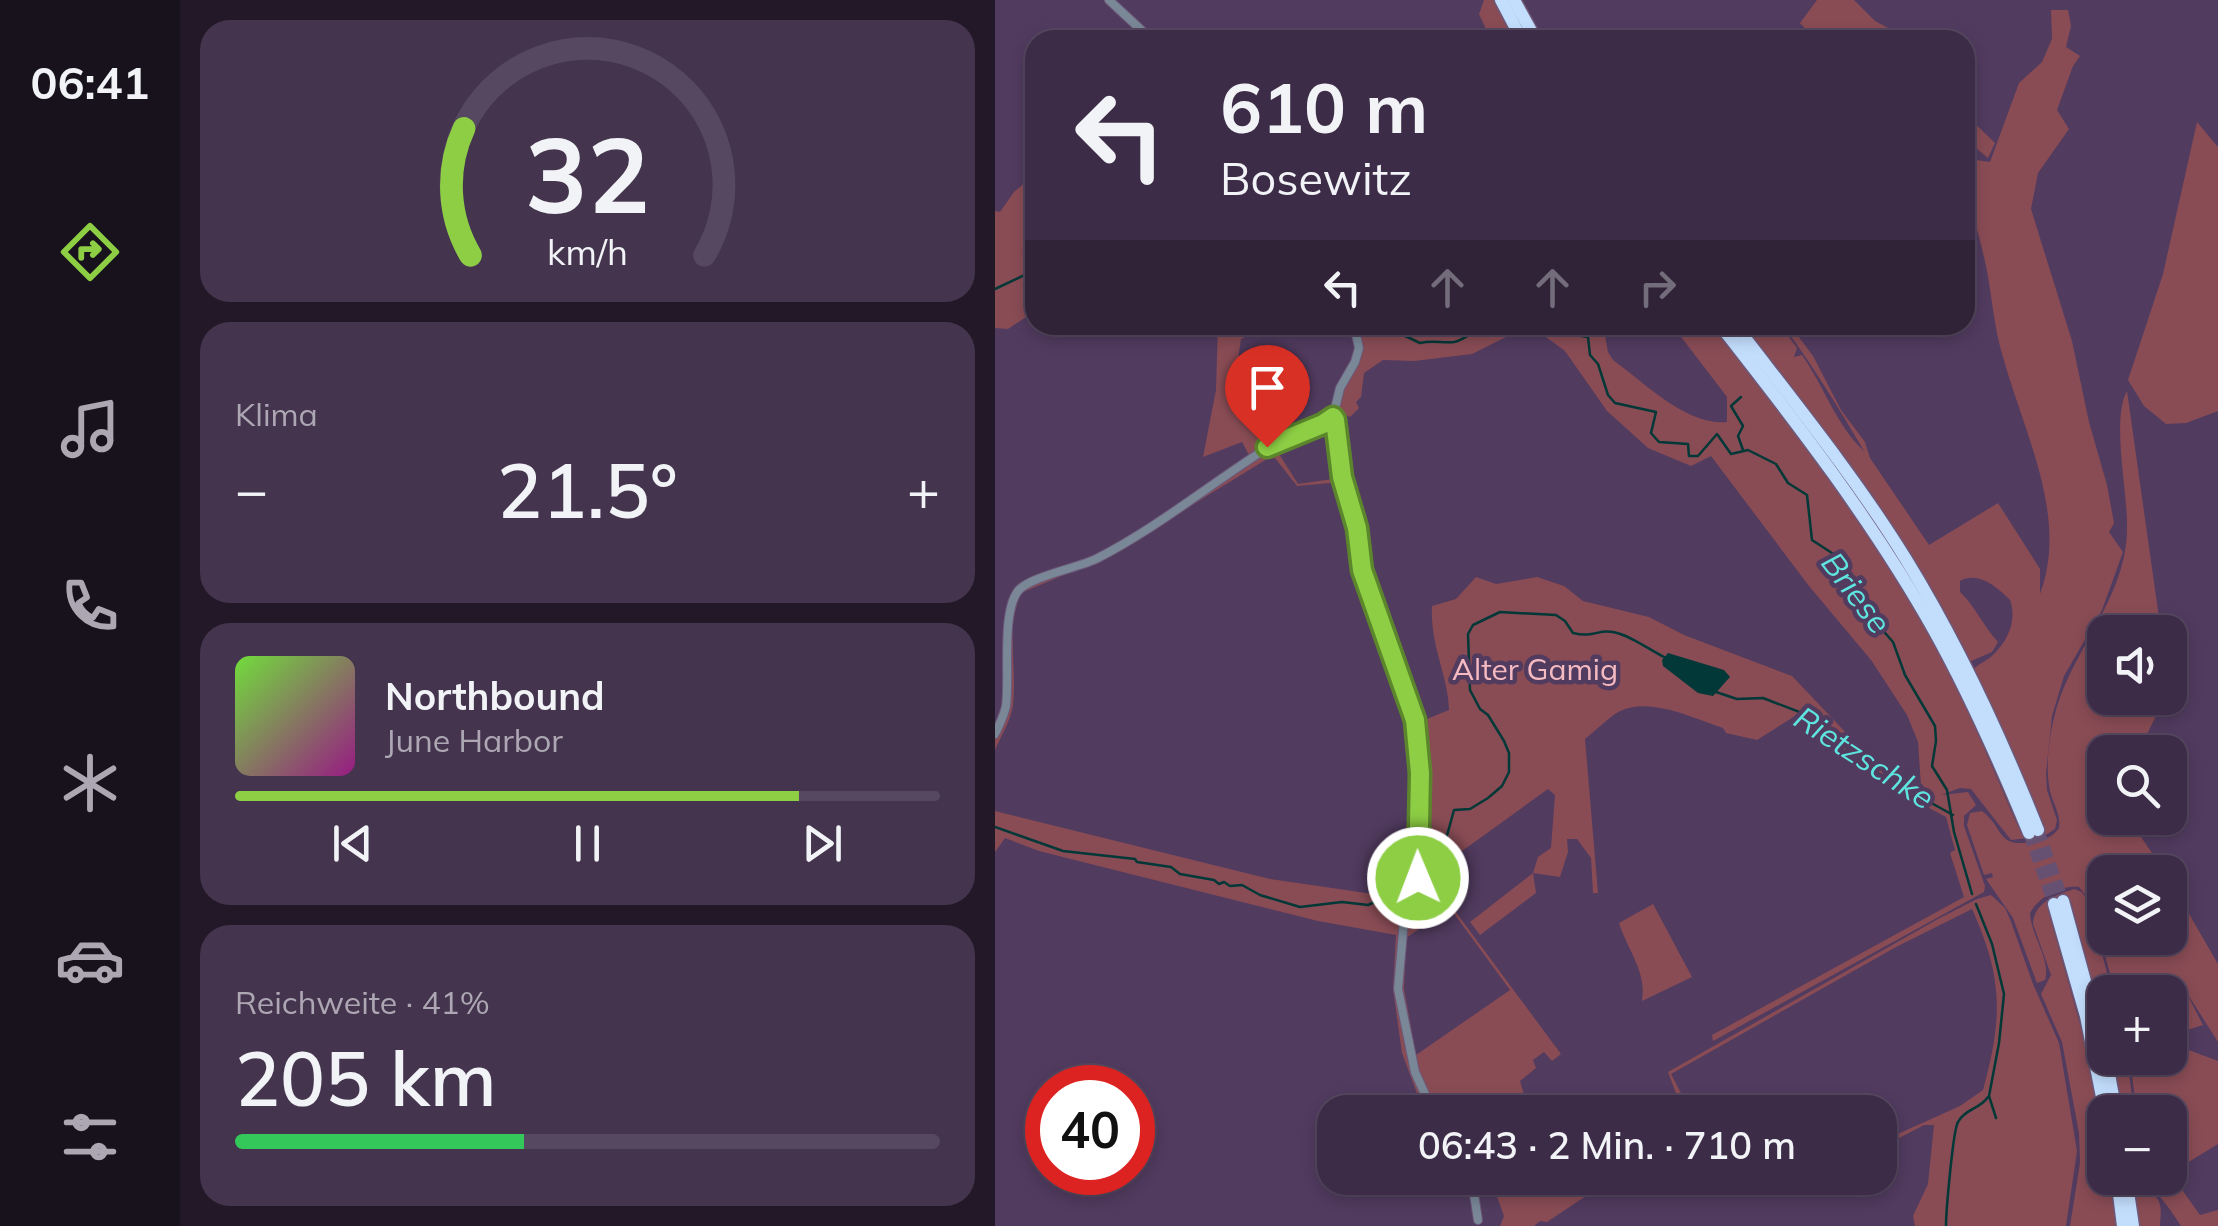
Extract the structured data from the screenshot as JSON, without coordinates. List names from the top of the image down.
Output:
{
  "water": ["Briese", "Rietzschke"],
  "parks": ["Alter Gamig"],
  "page": {
    "tabs": "06:41",
    "turn": ["610 m", "Bosewitz"],
    "tile": [
      "Klima",
      ["Reichweite · 41%", "205 km"]
    ],
    "heat": ["−", "21.5°", "+"],
    "map_buttons": ["+", "−"],
    "song": ["Northbound", "June Harbor"],
    "limit": "40",
    "trip": "06:43 · 2 Min. · 710 m",
    "gauge": ["32", "km/h"]
  }
}
